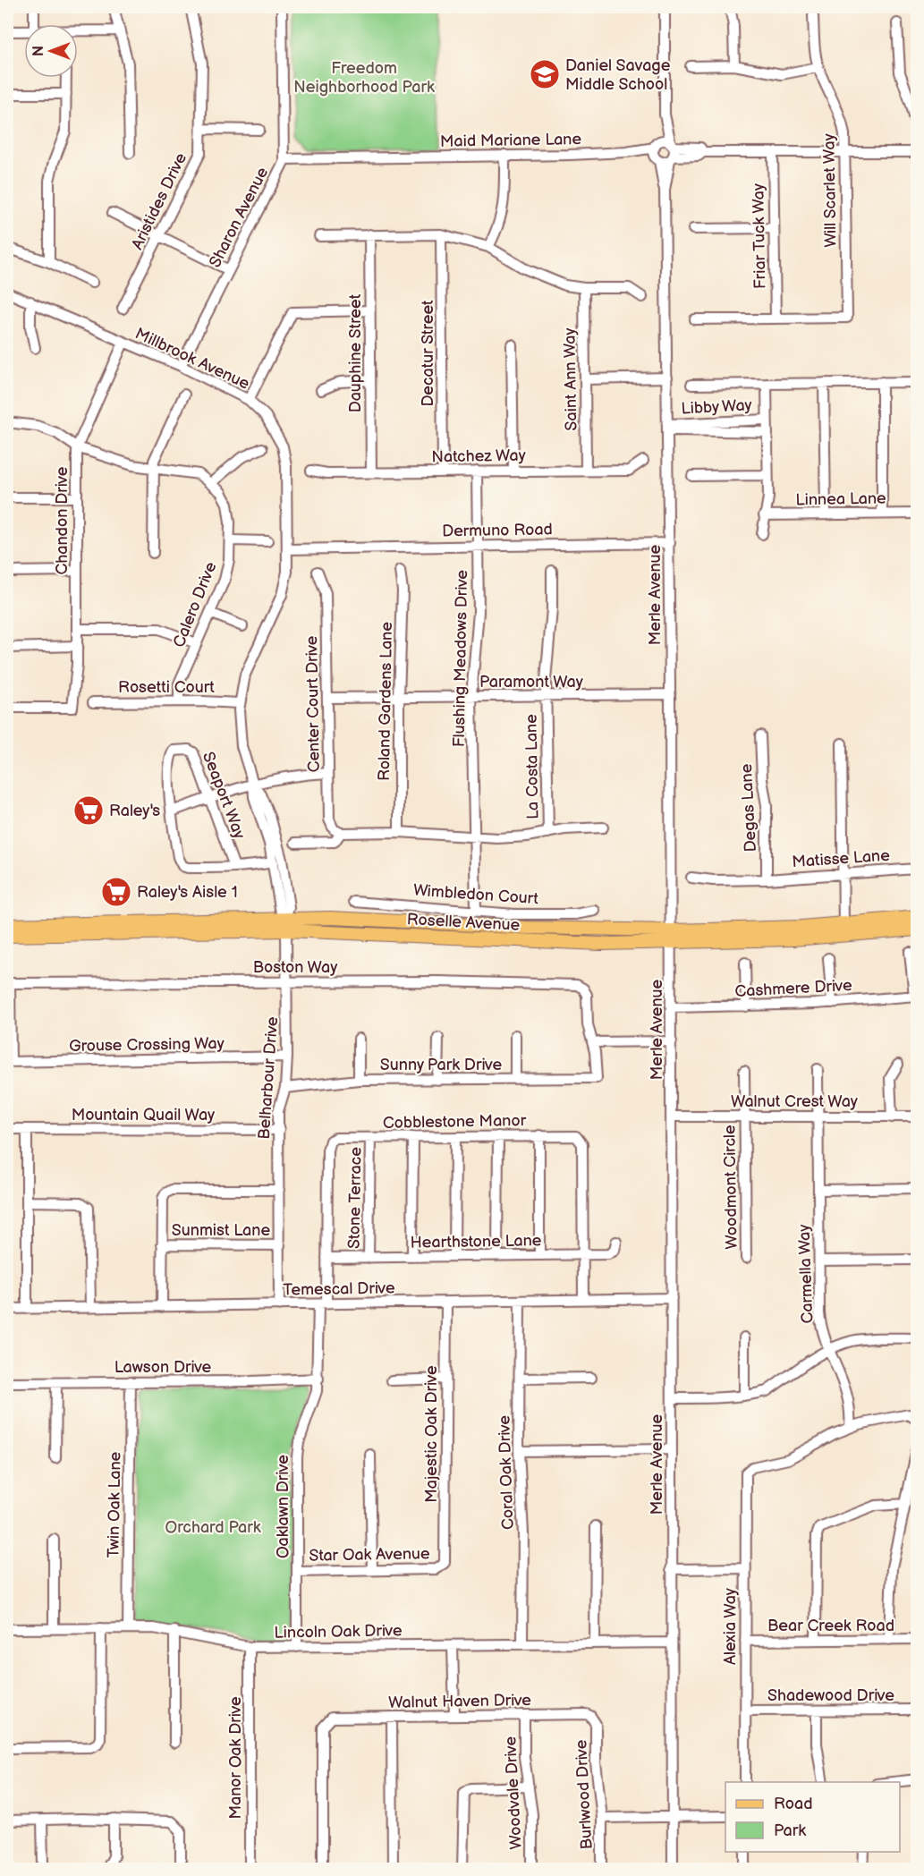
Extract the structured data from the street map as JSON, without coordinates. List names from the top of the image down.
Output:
{
  "streets": {
    "main road": ["Roselle Avenue"],
    "street": [
      "Maid Mariane Lane",
      "Will Scarlet Way",
      "Aristides Drive",
      "Sharon Avenue",
      "Friar Tuck Way",
      "Dauphine Street",
      "Decatur Street",
      "Millbrook Avenue",
      "Saint Ann Way",
      "Libby Way",
      "Natchez Way",
      "Linnea Lane",
      "Chandon Drive",
      "Dermuno Road",
      "Merle Avenue",
      "Calero Drive",
      "Flushing Meadows Drive",
      "Paramont Way",
      "Rosetti Court",
      "Roland Gardens Lane",
      "Center Court Drive",
      "La Costa Lane",
      "Seaport Way",
      "Degas Lane",
      "Matisse Lane",
      "Wimbledon Court",
      "Boston Way",
      "Cashmere Drive",
      "Grouse Crossing Way",
      "Sunny Park Drive",
      "Belharbour Drive",
      "Walnut Crest Way",
      "Mountain Quail Way",
      "Cobblestone Manor",
      "Woodmont Circle",
      "Stone Terrace",
      "Sunmist Lane",
      "Hearthstone Lane",
      "Carmella Way",
      "Temescal Drive",
      "Lawson Drive",
      "Majestic Oak Drive",
      "Coral Oak Drive",
      "Twin Oak Lane",
      "Oaklawn Drive",
      "Star Oak Avenue",
      "Bear Creek Road",
      "Alexia Way",
      "Lincoln Oak Drive",
      "Shadewood Drive",
      "Walnut Haven Drive",
      "Manor Oak Drive",
      "Woodvale Drive",
      "Burlwood Drive"
    ]
  },
  "crossings": [
    ["Maid Mariane Lane", "Sharon Avenue"],
    ["Maid Mariane Lane", "Merle Avenue"],
    ["Will Scarlet Way", "Friar Tuck Way"],
    ["Sharon Avenue", "Millbrook Avenue"],
    ["Dauphine Street", "Natchez Way"],
    ["Decatur Street", "Natchez Way"],
    ["Millbrook Avenue", "Chandon Drive"],
    ["Millbrook Avenue", "Dermuno Road"],
    ["Millbrook Avenue", "Belharbour Drive"],
    ["Saint Ann Way", "Natchez Way"],
    ["Libby Way", "Merle Avenue"],
    ["Natchez Way", "Flushing Meadows Drive"],
    ["Dermuno Road", "Merle Avenue"],
    ["Dermuno Road", "Flushing Meadows Drive"],
    ["Dermuno Road", "Belharbour Drive"],
    ["Merle Avenue", "Paramont Way"],
    ["Merle Avenue", "Roselle Avenue"],
    ["Merle Avenue", "Cashmere Drive"],
    ["Merle Avenue", "Walnut Crest Way"],
    ["Merle Avenue", "Temescal Drive"],
    ["Merle Avenue", "Lincoln Oak Drive"],
    ["Calero Drive", "Rosetti Court"],
    ["Flushing Meadows Drive", "Paramont Way"],
    ["Flushing Meadows Drive", "Wimbledon Court"],
    ["Paramont Way", "Roland Gardens Lane"],
    ["Paramont Way", "Center Court Drive"],
    ["Paramont Way", "La Costa Lane"],
    ["Rosetti Court", "Belharbour Drive"],
    ["Degas Lane", "Matisse Lane"],
    ["Roselle Avenue", "Belharbour Drive"],
    ["Boston Way", "Sunny Park Drive"],
    ["Boston Way", "Belharbour Drive"],
    ["Grouse Crossing Way", "Belharbour Drive"],
    ["Sunny Park Drive", "Belharbour Drive"],
    ["Belharbour Drive", "Mountain Quail Way"],
    ["Belharbour Drive", "Sunmist Lane"],
    ["Belharbour Drive", "Temescal Drive"],
    ["Walnut Crest Way", "Woodmont Circle"],
    ["Walnut Crest Way", "Carmella Way"],
    ["Cobblestone Manor", "Stone Terrace"],
    ["Cobblestone Manor", "Hearthstone Lane"],
    ["Cobblestone Manor", "Temescal Drive"],
    ["Cobblestone Manor", "Oaklawn Drive"],
    ["Stone Terrace", "Hearthstone Lane"],
    ["Carmella Way", "Alexia Way"],
    ["Temescal Drive", "Majestic Oak Drive"],
    ["Temescal Drive", "Coral Oak Drive"],
    ["Temescal Drive", "Oaklawn Drive"],
    ["Lawson Drive", "Twin Oak Lane"],
    ["Lawson Drive", "Oaklawn Drive"],
    ["Majestic Oak Drive", "Star Oak Avenue"],
    ["Coral Oak Drive", "Lincoln Oak Drive"],
    ["Twin Oak Lane", "Lincoln Oak Drive"],
    ["Oaklawn Drive", "Star Oak Avenue"],
    ["Oaklawn Drive", "Lincoln Oak Drive"],
    ["Bear Creek Road", "Alexia Way"],
    ["Alexia Way", "Shadewood Drive"],
    ["Lincoln Oak Drive", "Manor Oak Drive"],
    ["Walnut Haven Drive", "Woodvale Drive"],
    ["Walnut Haven Drive", "Burlwood Drive"]
  ],
  "parks": ["Freedom Neighborhood Park", "Orchard Park"],
  "places": {
    "school or university": ["Daniel Savage Middle School"],
    "supermarket": ["Raley's", "Raley's Aisle 1"]
  },
  "legend": ["Road", "Park"],
  "north": "left"
}
